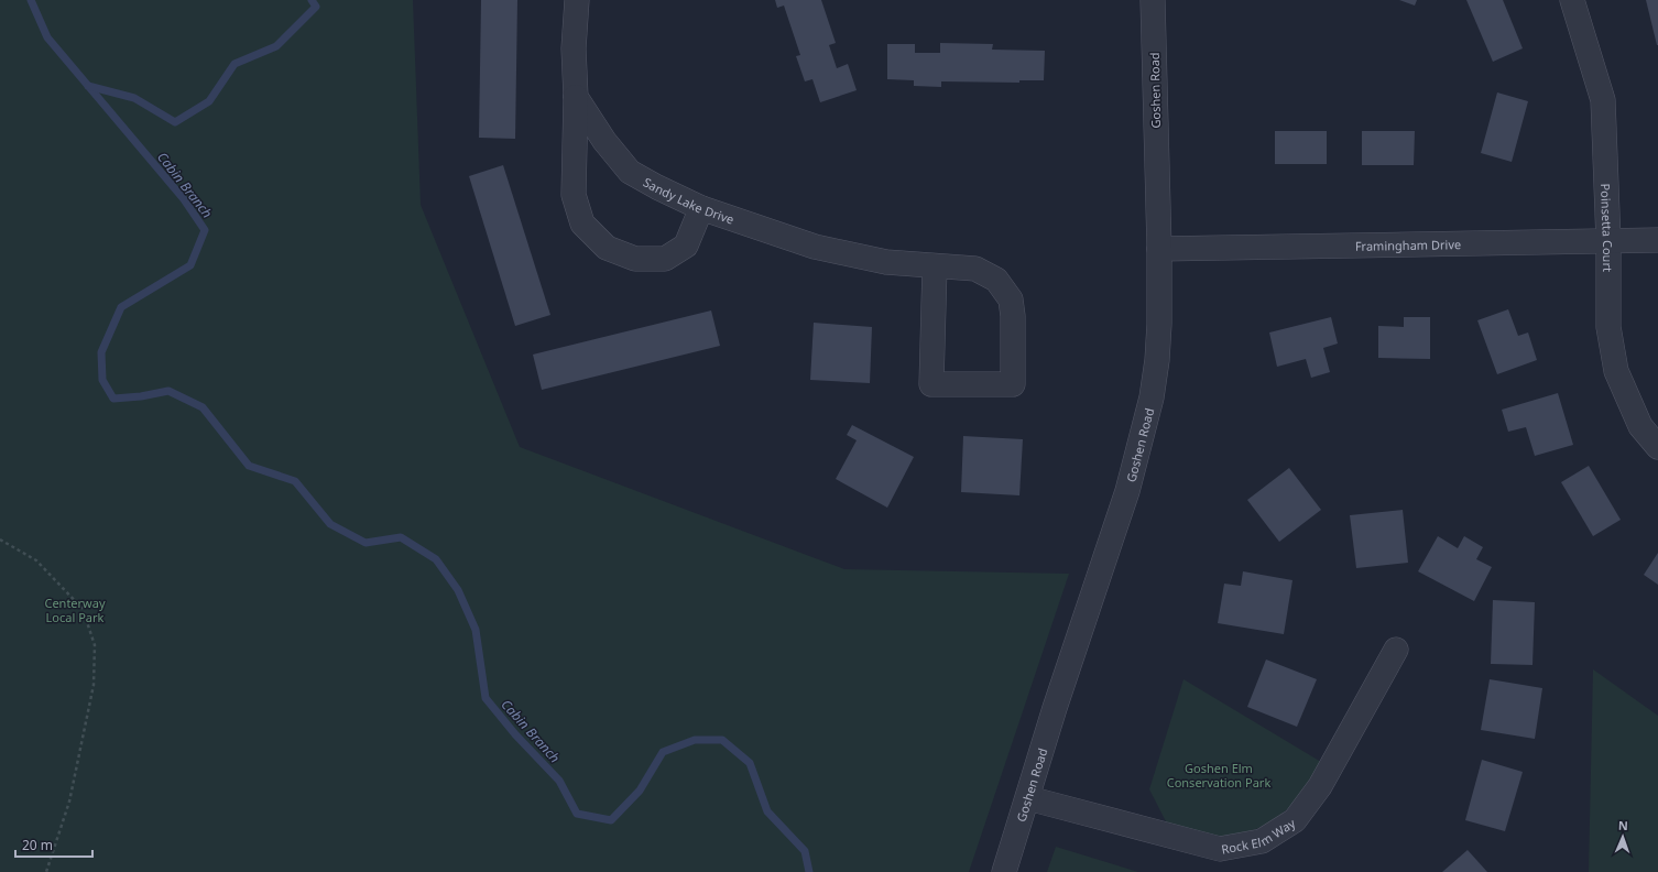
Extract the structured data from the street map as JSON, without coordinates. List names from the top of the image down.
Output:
{
  "streets": {
    "street": [
      "Goshen Road",
      "Sandy Lake Drive",
      "Poinsetta Court",
      "Framingham Drive",
      "Rock Elm Way"
    ]
  },
  "crossings": [
    ["Goshen Road", "Framingham Drive"],
    ["Goshen Road", "Rock Elm Way"],
    ["Poinsetta Court", "Framingham Drive"]
  ],
  "water": ["Cabin Branch"],
  "parks": ["Centerway Local Park", "Goshen Elm Conservation Park"],
  "scale_bar": "20 m",
  "north": "top"
}
